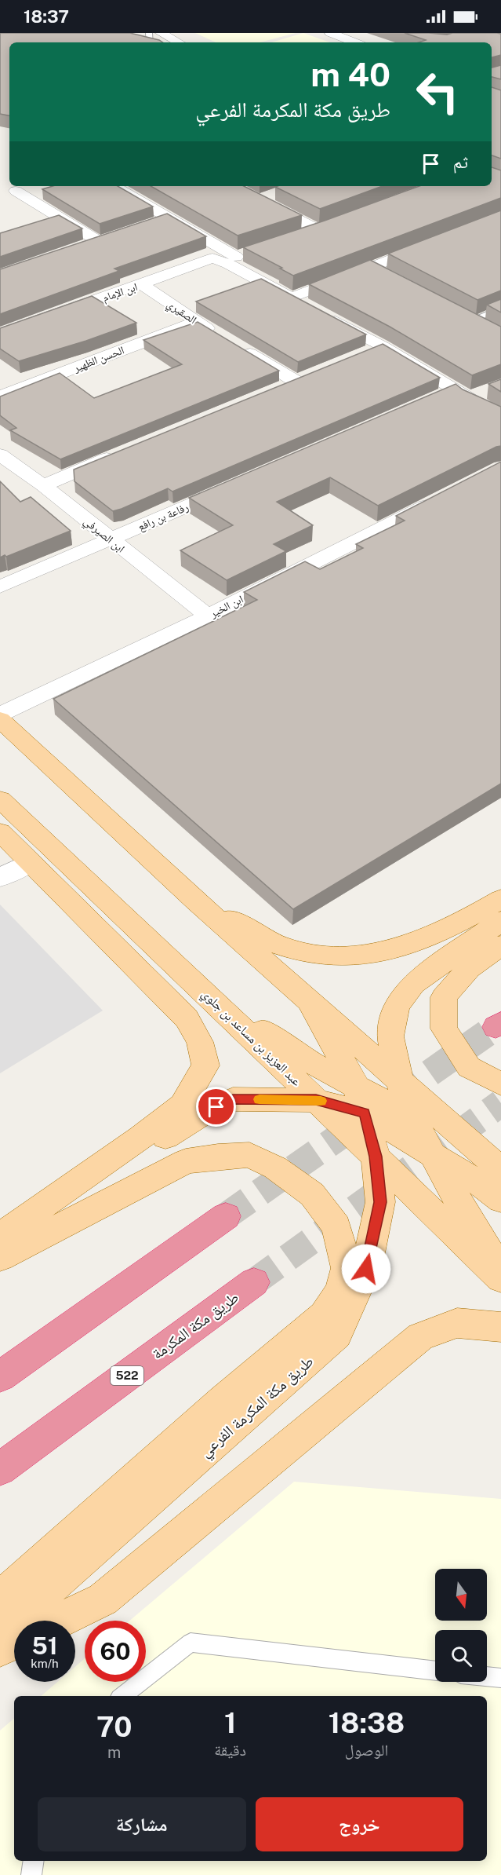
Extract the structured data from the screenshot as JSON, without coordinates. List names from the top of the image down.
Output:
{
  "streets": {
    "highway": ["طريق مكة المكرمة", "522"],
    "main road": ["عبد العزيز بن مساعد بن جلوي", "طريق مكة المكرمة الفرعي"],
    "street": [
      "ابن الإمام",
      "الصقيري",
      "الحسن الظهير",
      "رفاعة بن رافع",
      "ابن الصيرفي",
      "ابن الخير"
    ]
  },
  "crossings": [
    ["ابن الإمام", "الصقيري"],
    ["الصقيري", "الحسن الظهير"],
    ["رفاعة بن رافع", "ابن الصيرفي"],
    ["ابن الصيرفي", "ابن الخير"],
    ["عبد العزيز بن مساعد بن جلوي", "طريق مكة المكرمة الفرعي"]
  ],
  "north": "bottom",
  "page": {
    "status": "18:37",
    "turn": ["40 m", "طريق مكة المكرمة الفرعي"],
    "then": "ثم",
    "speed": "51 km/h",
    "limit": "60",
    "eta": [
      "18:38",
      "الوصول",
      "1",
      "دقيقة",
      "70",
      "m"
    ],
    "buttons": ["خروج", "مشاركة"]
  }
}
